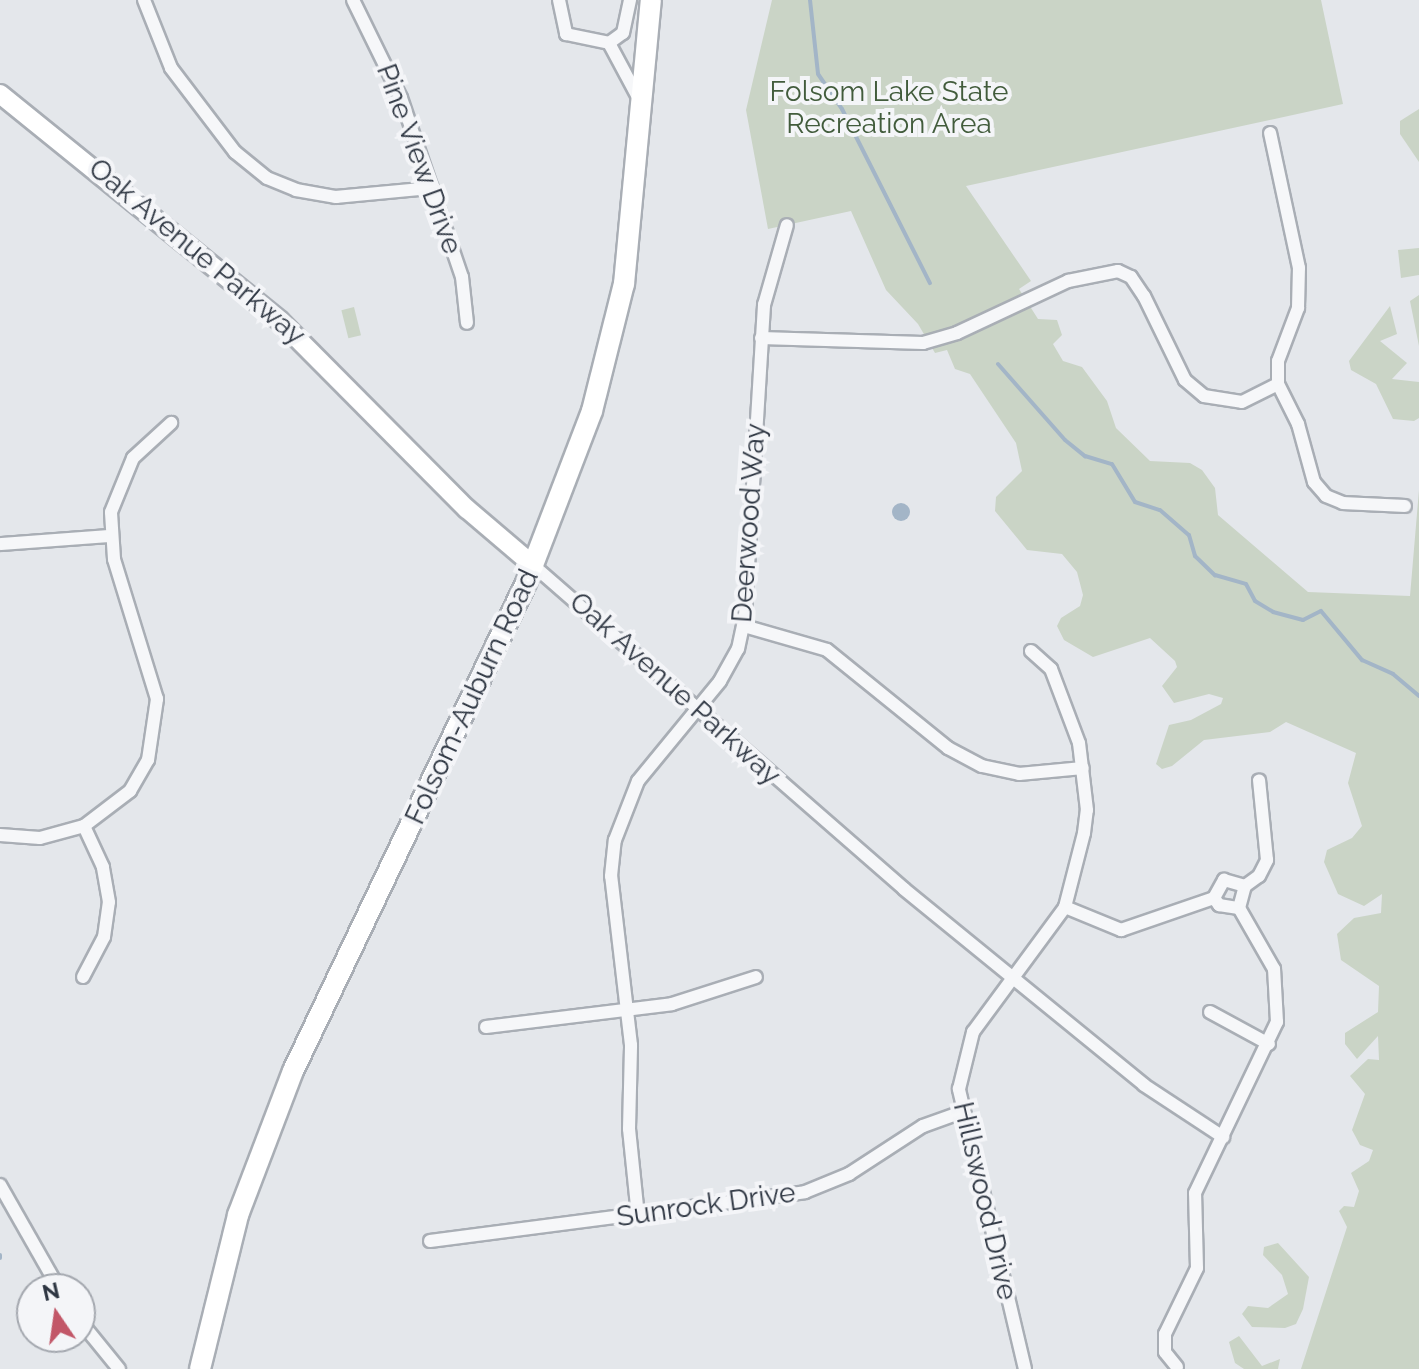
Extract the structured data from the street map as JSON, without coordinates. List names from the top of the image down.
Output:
{
  "streets": {
    "main road": ["Oak Avenue Parkway", "Folsom-Auburn Road"],
    "street": [
      "Pine View Drive",
      "Deerwood Way",
      "Hillswood Drive",
      "Sunrock Drive"
    ]
  },
  "crossings": [
    ["Oak Avenue Parkway", "Deerwood Way"],
    ["Oak Avenue Parkway", "Folsom-Auburn Road"],
    ["Oak Avenue Parkway", "Hillswood Drive"],
    ["Deerwood Way", "Sunrock Drive"],
    ["Hillswood Drive", "Sunrock Drive"]
  ],
  "parks": ["Folsom Lake State Recreation Area"],
  "north": "top"
}
